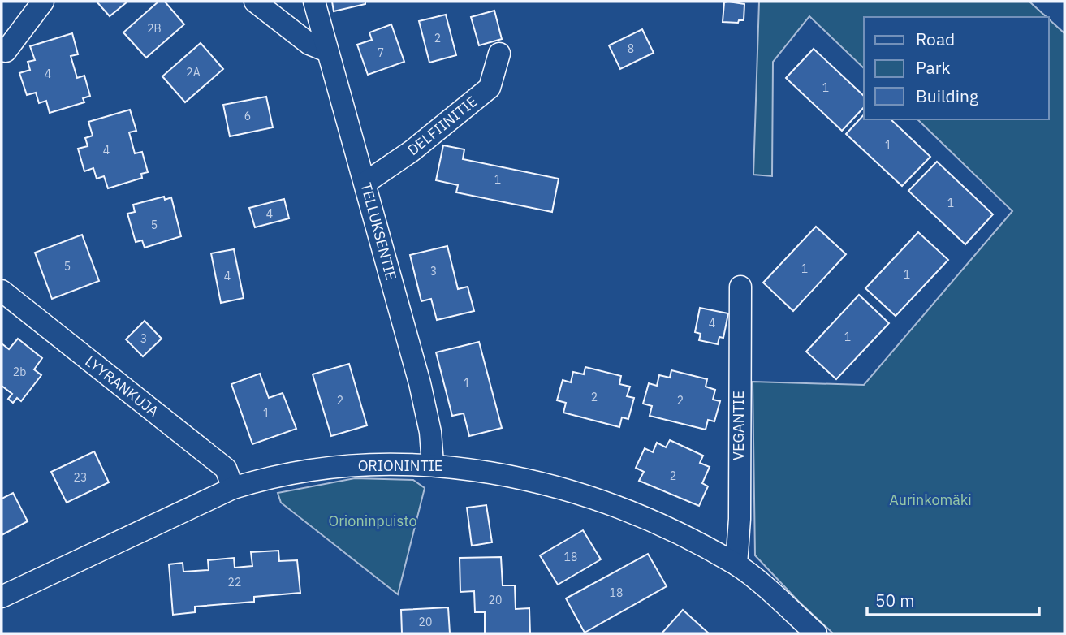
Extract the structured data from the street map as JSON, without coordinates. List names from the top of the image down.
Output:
{
  "streets": {
    "street": [
      "DELFIINITIE",
      "TELLUKSENTIE",
      "LYYRANKUJA",
      "VEGANTIE",
      "ORIONINTIE"
    ]
  },
  "crossings": [
    ["DELFIINITIE", "TELLUKSENTIE"],
    ["TELLUKSENTIE", "ORIONINTIE"],
    ["LYYRANKUJA", "ORIONINTIE"],
    ["VEGANTIE", "ORIONINTIE"]
  ],
  "parks": ["Aurinkomäki", "Orioninpuisto"],
  "house_numbers": [
    "2B",
    "2",
    "8",
    "7",
    "2A",
    "4",
    "1",
    "6",
    "1",
    "4",
    "1",
    "1",
    "4",
    "5",
    "5",
    "1",
    "3",
    "1",
    "4",
    "4",
    "1",
    "3",
    "2b",
    "1",
    "2",
    "2",
    "2",
    "1",
    "2",
    "23",
    "18",
    "22",
    "18",
    "20",
    "20"
  ],
  "legend": ["Road", "Park", "Building"],
  "scale_bar": "50 m"
}
